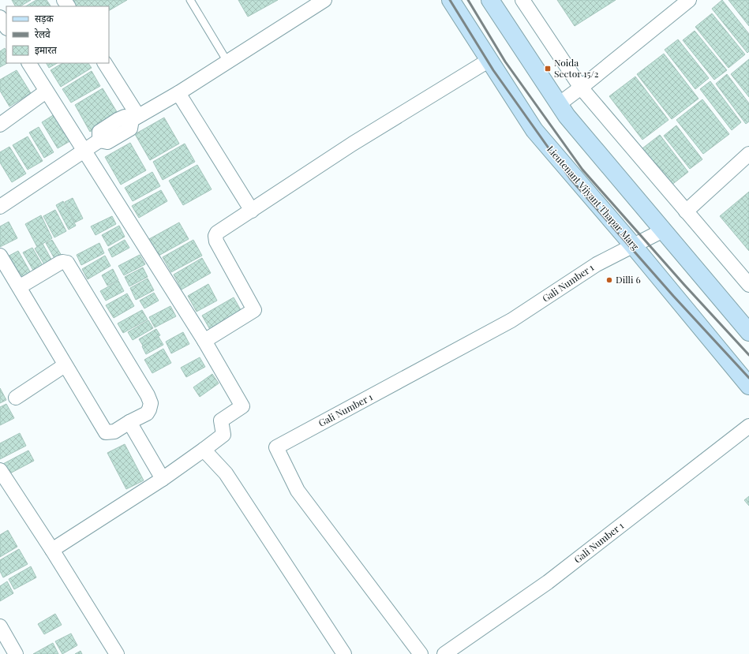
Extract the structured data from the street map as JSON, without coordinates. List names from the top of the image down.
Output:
{
  "streets": {
    "main road": ["Lieutenant Vijyant Thapar Marg"],
    "street": ["Gali Number 1"]
  },
  "crossings": [
    ["Lieutenant Vijyant Thapar Marg", "Gali Number 1"]
  ],
  "places": {
    "transit": ["Noida Sector 15/2"],
    "other": ["Dilli 6"]
  },
  "legend": ["सड़क", "रेलवे", "इमारत"]
}
